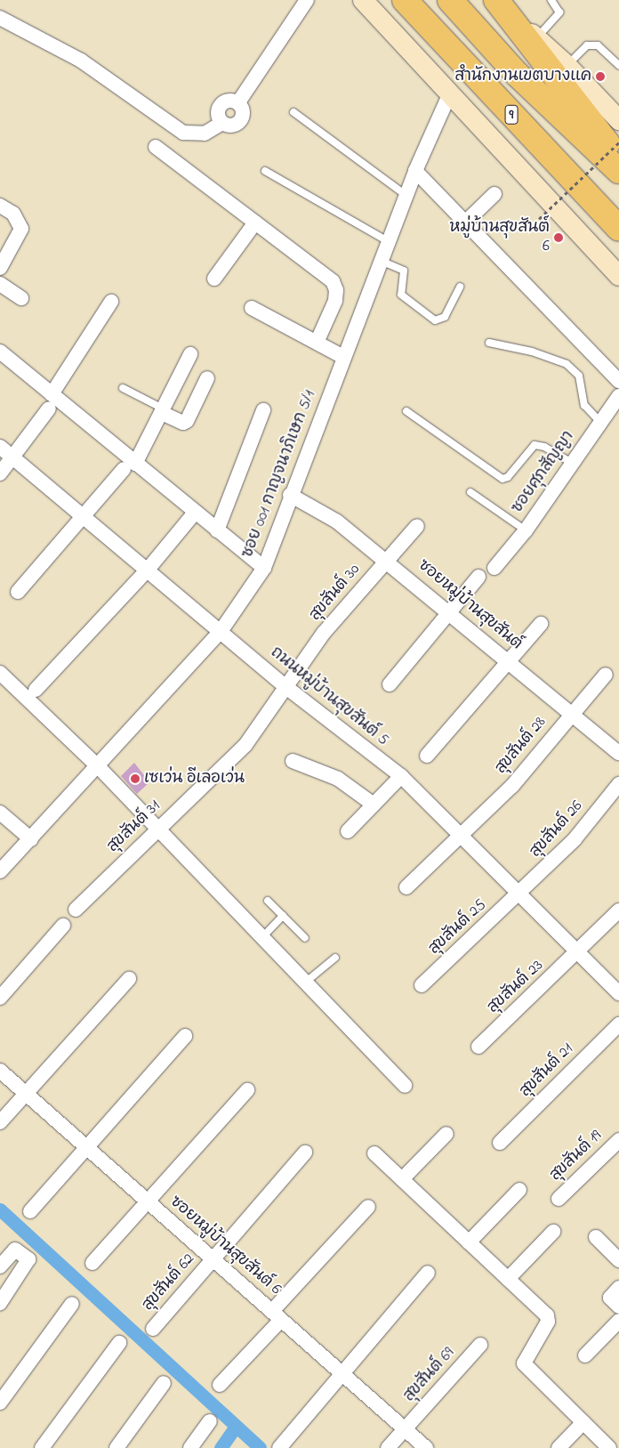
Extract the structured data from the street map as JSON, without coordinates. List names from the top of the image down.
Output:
{
  "streets": {
    "highway": ["9"],
    "street": [
      "ซอยศุภสัญญา",
      "ซอย 001 กาญจนาภิเษก 5/1",
      "สุขสันต์ 30",
      "ซอยหมู่บ้านสุขสันต์",
      "ถนนหมู่บ้านสุขสันต์ 5",
      "สุขสันต์ 28",
      "สุขสันต์ 31",
      "สุขสันต์ 26",
      "สุขสันต์ 25",
      "สุขสันต์ 23",
      "สุขสันต์ 21",
      "สุขสันต์ 19",
      "ซอยหมู่บ้านสุขสันต์ 6",
      "สุขสันต์ 62",
      "สุขสันต์ 69"
    ]
  },
  "crossings": [
    ["ซอย 001 กาญจนาภิเษก 5/1", "ซอยหมู่บ้านสุขสันต์"],
    ["ซอย 001 กาญจนาภิเษก 5/1", "ถนนหมู่บ้านสุขสันต์ 5"],
    ["สุขสันต์ 30", "ซอยหมู่บ้านสุขสันต์"],
    ["สุขสันต์ 30", "ถนนหมู่บ้านสุขสันต์ 5"],
    ["สุขสันต์ 30", "สุขสันต์ 31"],
    ["ซอยหมู่บ้านสุขสันต์", "สุขสันต์ 28"],
    ["ถนนหมู่บ้านสุขสันต์ 5", "สุขสันต์ 28"],
    ["ถนนหมู่บ้านสุขสันต์ 5", "สุขสันต์ 31"],
    ["ถนนหมู่บ้านสุขสันต์ 5", "สุขสันต์ 26"],
    ["ถนนหมู่บ้านสุขสันต์ 5", "สุขสันต์ 25"],
    ["ถนนหมู่บ้านสุขสันต์ 5", "สุขสันต์ 23"],
    ["สุขสันต์ 26", "สุขสันต์ 25"],
    ["ซอยหมู่บ้านสุขสันต์ 6", "สุขสันต์ 62"],
    ["ซอยหมู่บ้านสุขสันต์ 6", "สุขสันต์ 69"]
  ],
  "places": ["สำนักงานเขตบางแค", "หมู่บ้านสุขสันต์ 6", "เซเว่น อีเลอเว่น"]
}
